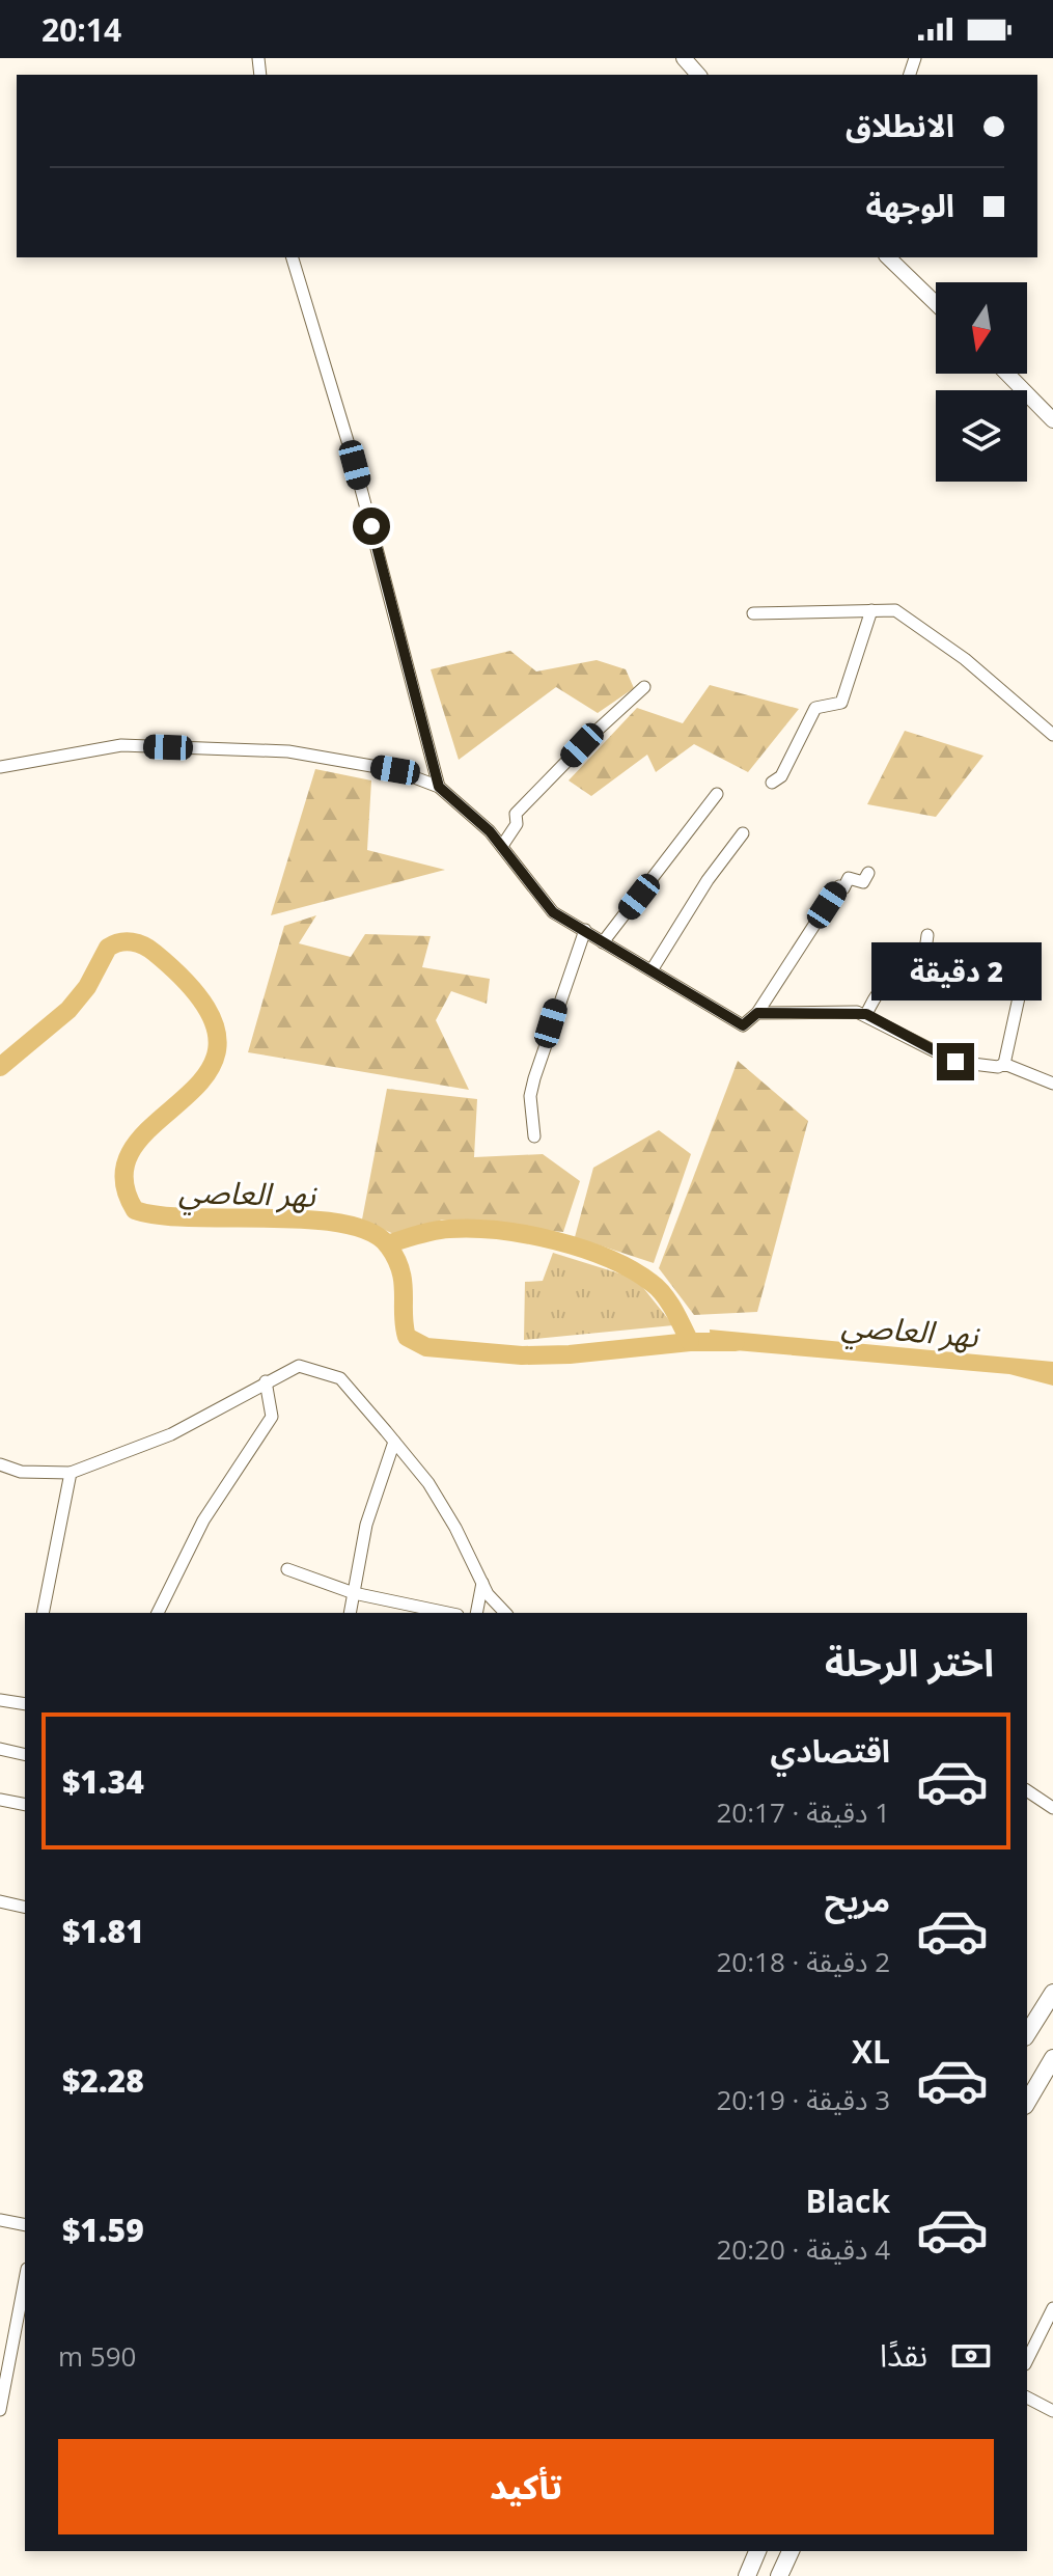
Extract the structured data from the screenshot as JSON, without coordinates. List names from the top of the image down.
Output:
{
  "water": ["نهر العاصي"],
  "north": "bottom",
  "page": {
    "status": "20:14",
    "banner": ["الانطلاق", "الوجهة"],
    "bubble": "2 دقيقة",
    "heading": "اختر الرحلة",
    "list": [
      {
        "name": "اقتصادي",
        "note": "1 دقيقة · 20:17",
        "value": "$1.34"
      },
      {
        "name": "مريح",
        "note": "2 دقيقة · 20:18",
        "value": "$1.81"
      },
      {
        "name": "XL",
        "note": "3 دقيقة · 20:19",
        "value": "$2.28"
      },
      {
        "name": "Black",
        "note": "4 دقيقة · 20:20",
        "value": "$1.59"
      }
    ],
    "pay": ["نقدًا", "590 m"],
    "buttons": "تأكيد"
  }
}
